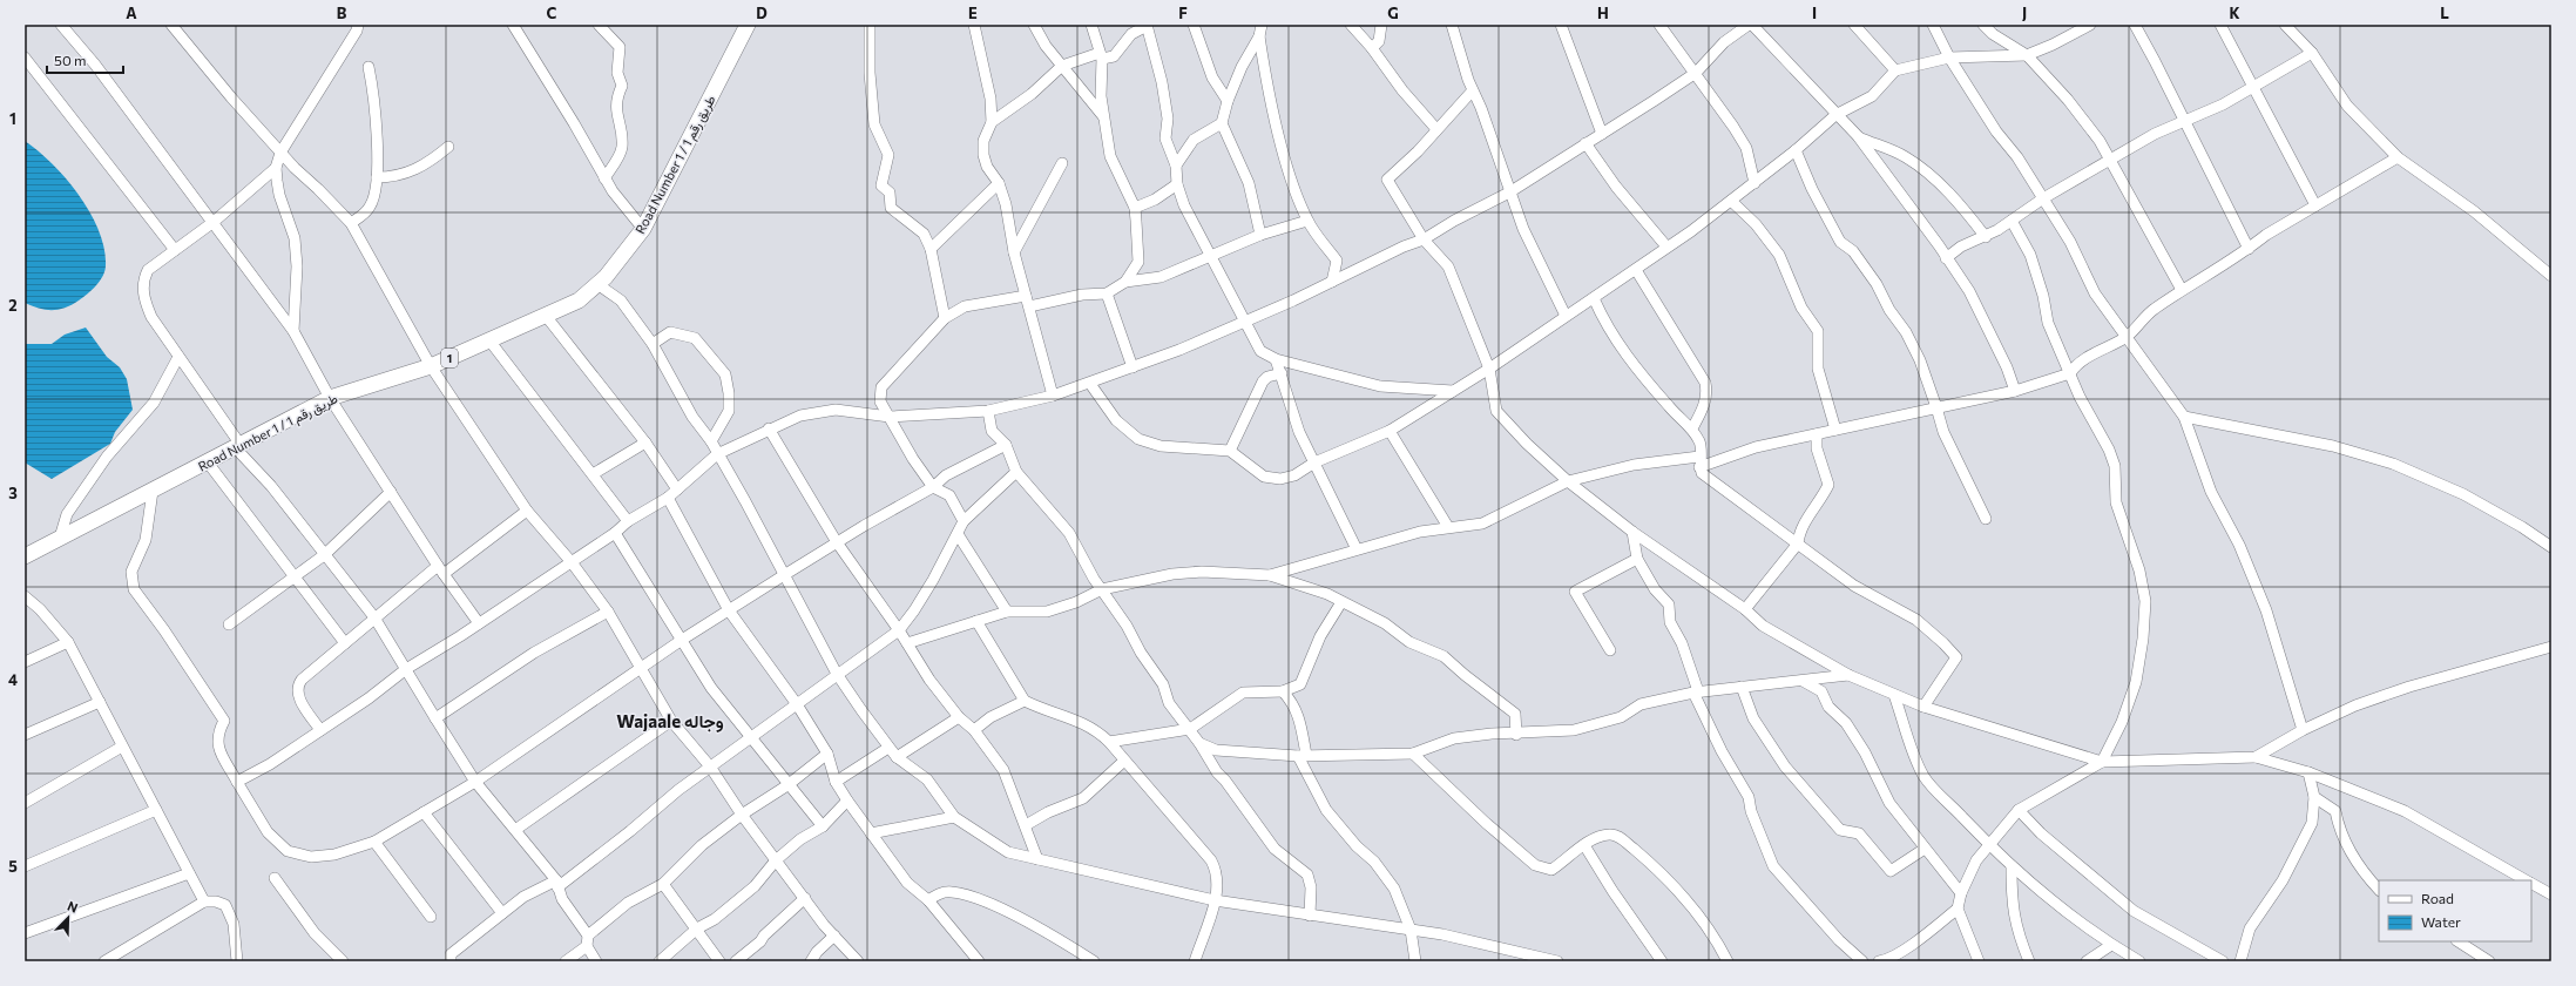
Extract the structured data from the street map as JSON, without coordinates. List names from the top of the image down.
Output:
{
  "streets": {
    "highway": ["Road Number 1 / طريق رقم 1", "1"]
  },
  "districts": ["Wajaale وجاله"],
  "legend": ["Road", "Water"],
  "scale_bar": "50 m",
  "north": "top right",
  "grid": {
    "columns": [
      "A",
      "B",
      "C",
      "D",
      "E",
      "F",
      "G",
      "H",
      "I",
      "J",
      "K",
      "L"
    ],
    "rows": [
      "1",
      "2",
      "3",
      "4",
      "5"
    ]
  }
}
